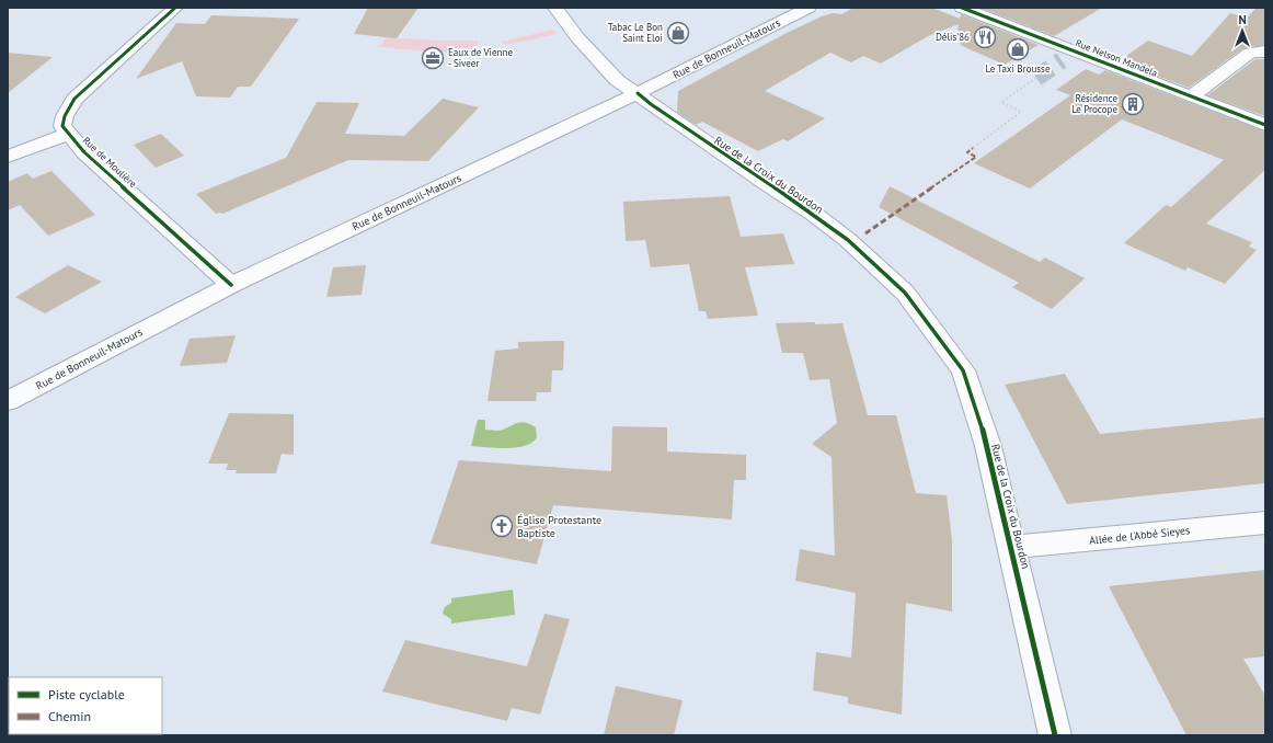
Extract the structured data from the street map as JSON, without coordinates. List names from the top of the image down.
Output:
{
  "streets": {
    "street": [
      "Rue de Bonneuil-Matours",
      "Rue Nelson Mandela",
      "Rue de Moulière",
      "Rue de la Croix du Bourdon",
      "Allée de l'Abbé Sieyes"
    ]
  },
  "crossings": [
    ["Rue de Bonneuil-Matours", "Rue de Moulière"],
    ["Rue de Bonneuil-Matours", "Rue de la Croix du Bourdon"],
    ["Rue de la Croix du Bourdon", "Allée de l'Abbé Sieyes"]
  ],
  "places": {
    "shop": ["Tabac Le Bon Saint Eloi", "Le Taxi Brousse"],
    "restaurant": ["Délis'86"],
    "office": ["Eaux de Vienne - Siveer"],
    "building": ["Résidence Le Procope"],
    "church": ["Église Protestante Baptiste"]
  },
  "legend": ["Piste cyclable", "Chemin"],
  "north": "top"
}
